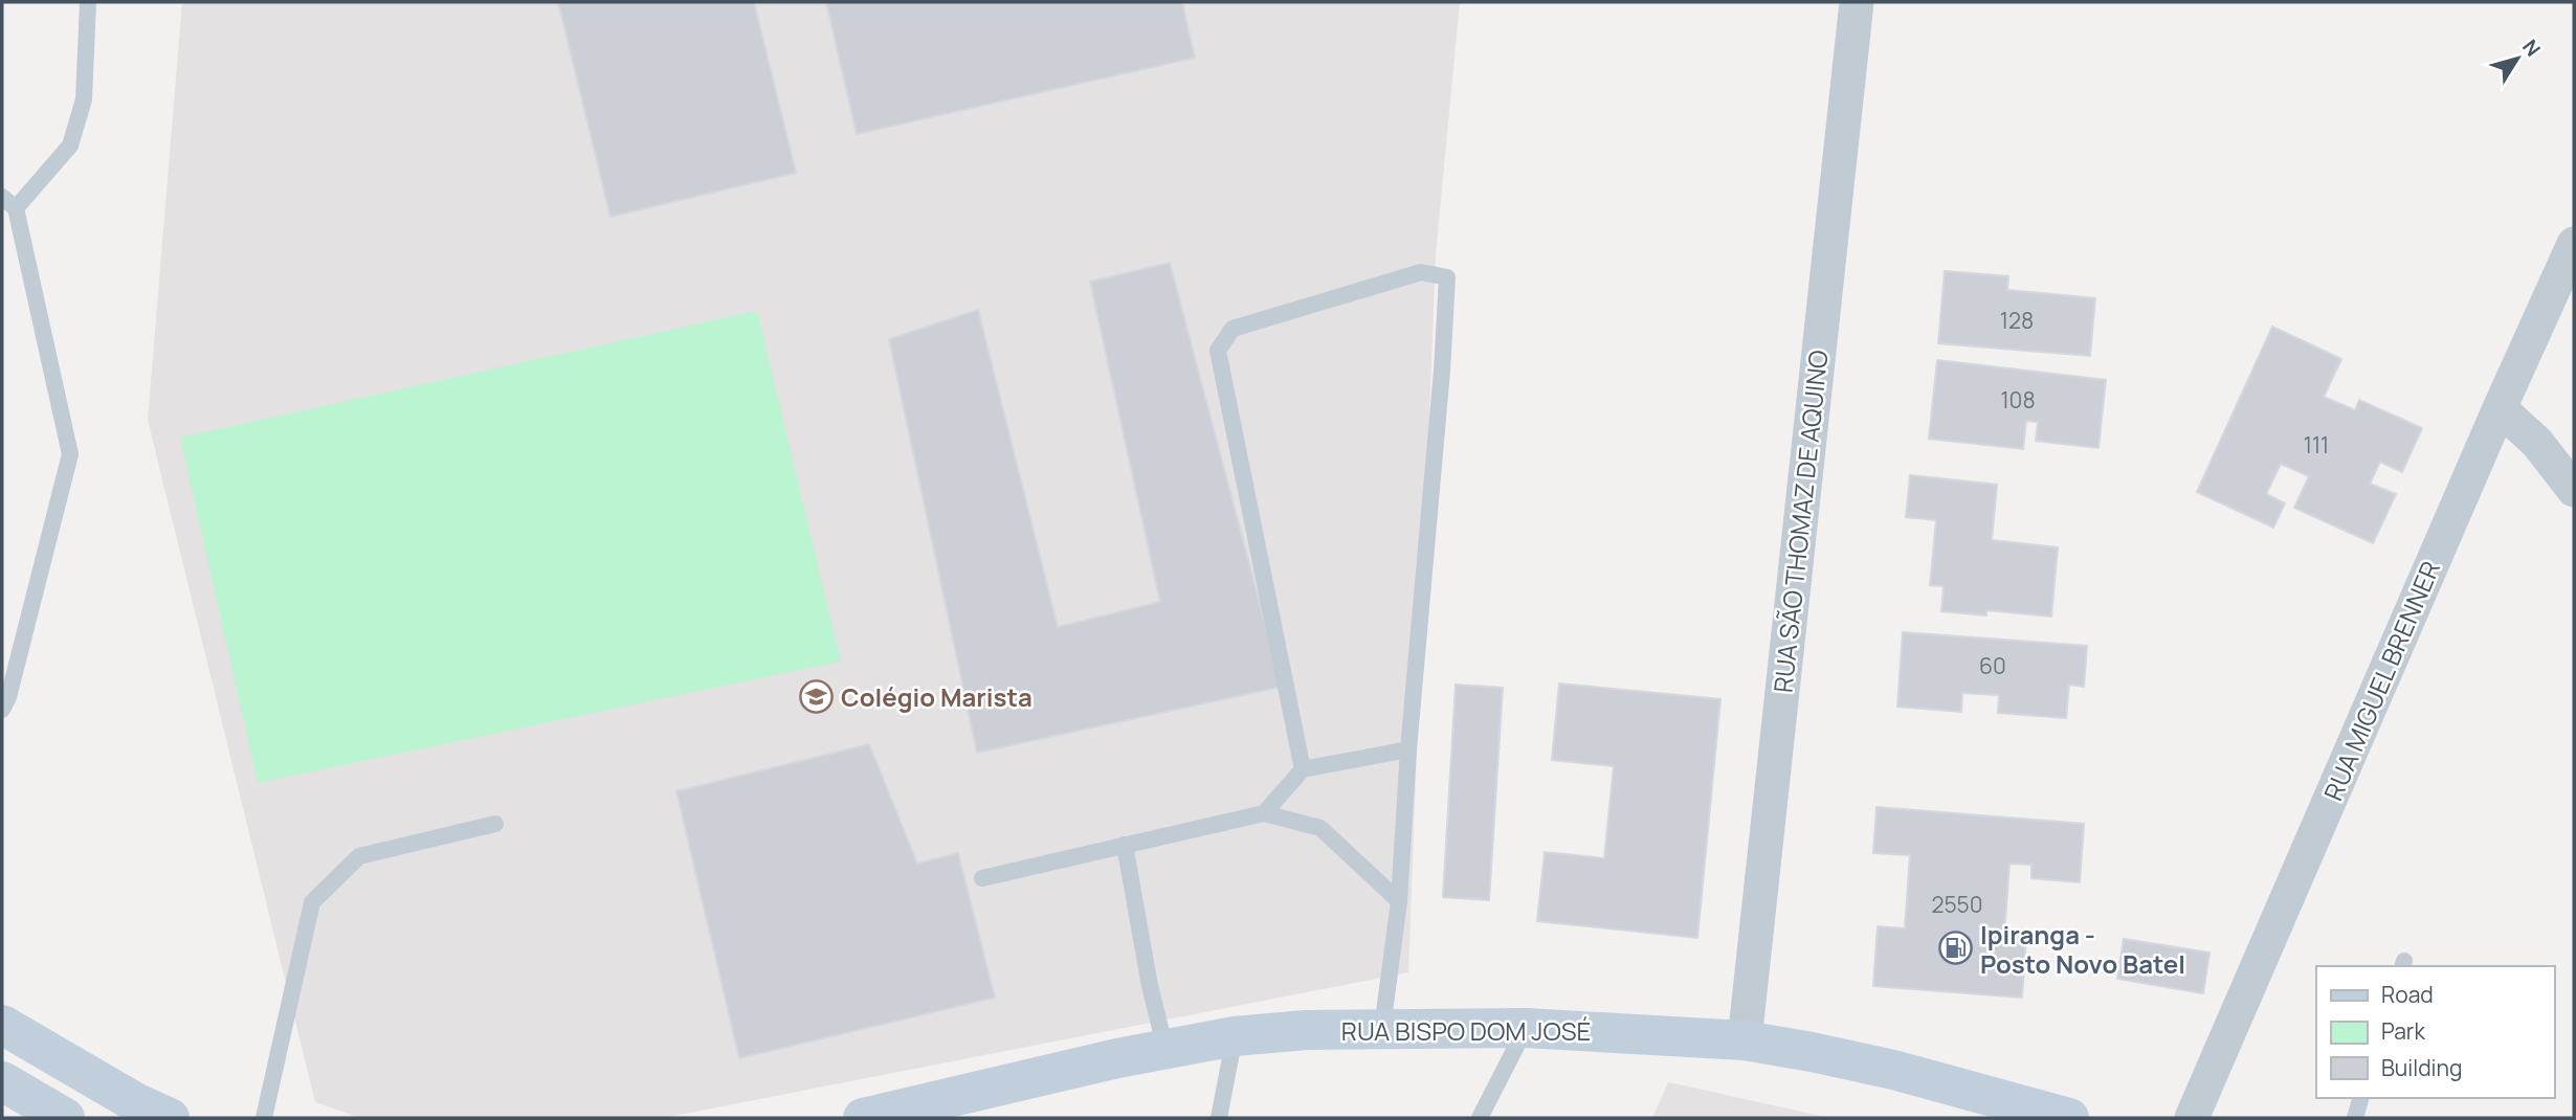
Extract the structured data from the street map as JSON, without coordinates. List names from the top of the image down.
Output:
{
  "streets": {
    "main road": ["RUA BISPO DOM JOSÉ"],
    "street": ["RUA SÃO THOMAZ DE AQUINO", "RUA MIGUEL BRENNER"]
  },
  "crossings": [
    ["RUA SÃO THOMAZ DE AQUINO", "RUA BISPO DOM JOSÉ"]
  ],
  "places": {
    "school or university": ["Colégio Marista"],
    "fuel station": ["Ipiranga - Posto Novo Batel"]
  },
  "house_numbers": [
    "128",
    "108",
    "111",
    "60",
    "2550"
  ],
  "legend": ["Road", "Park", "Building"],
  "north": "top right"
}
